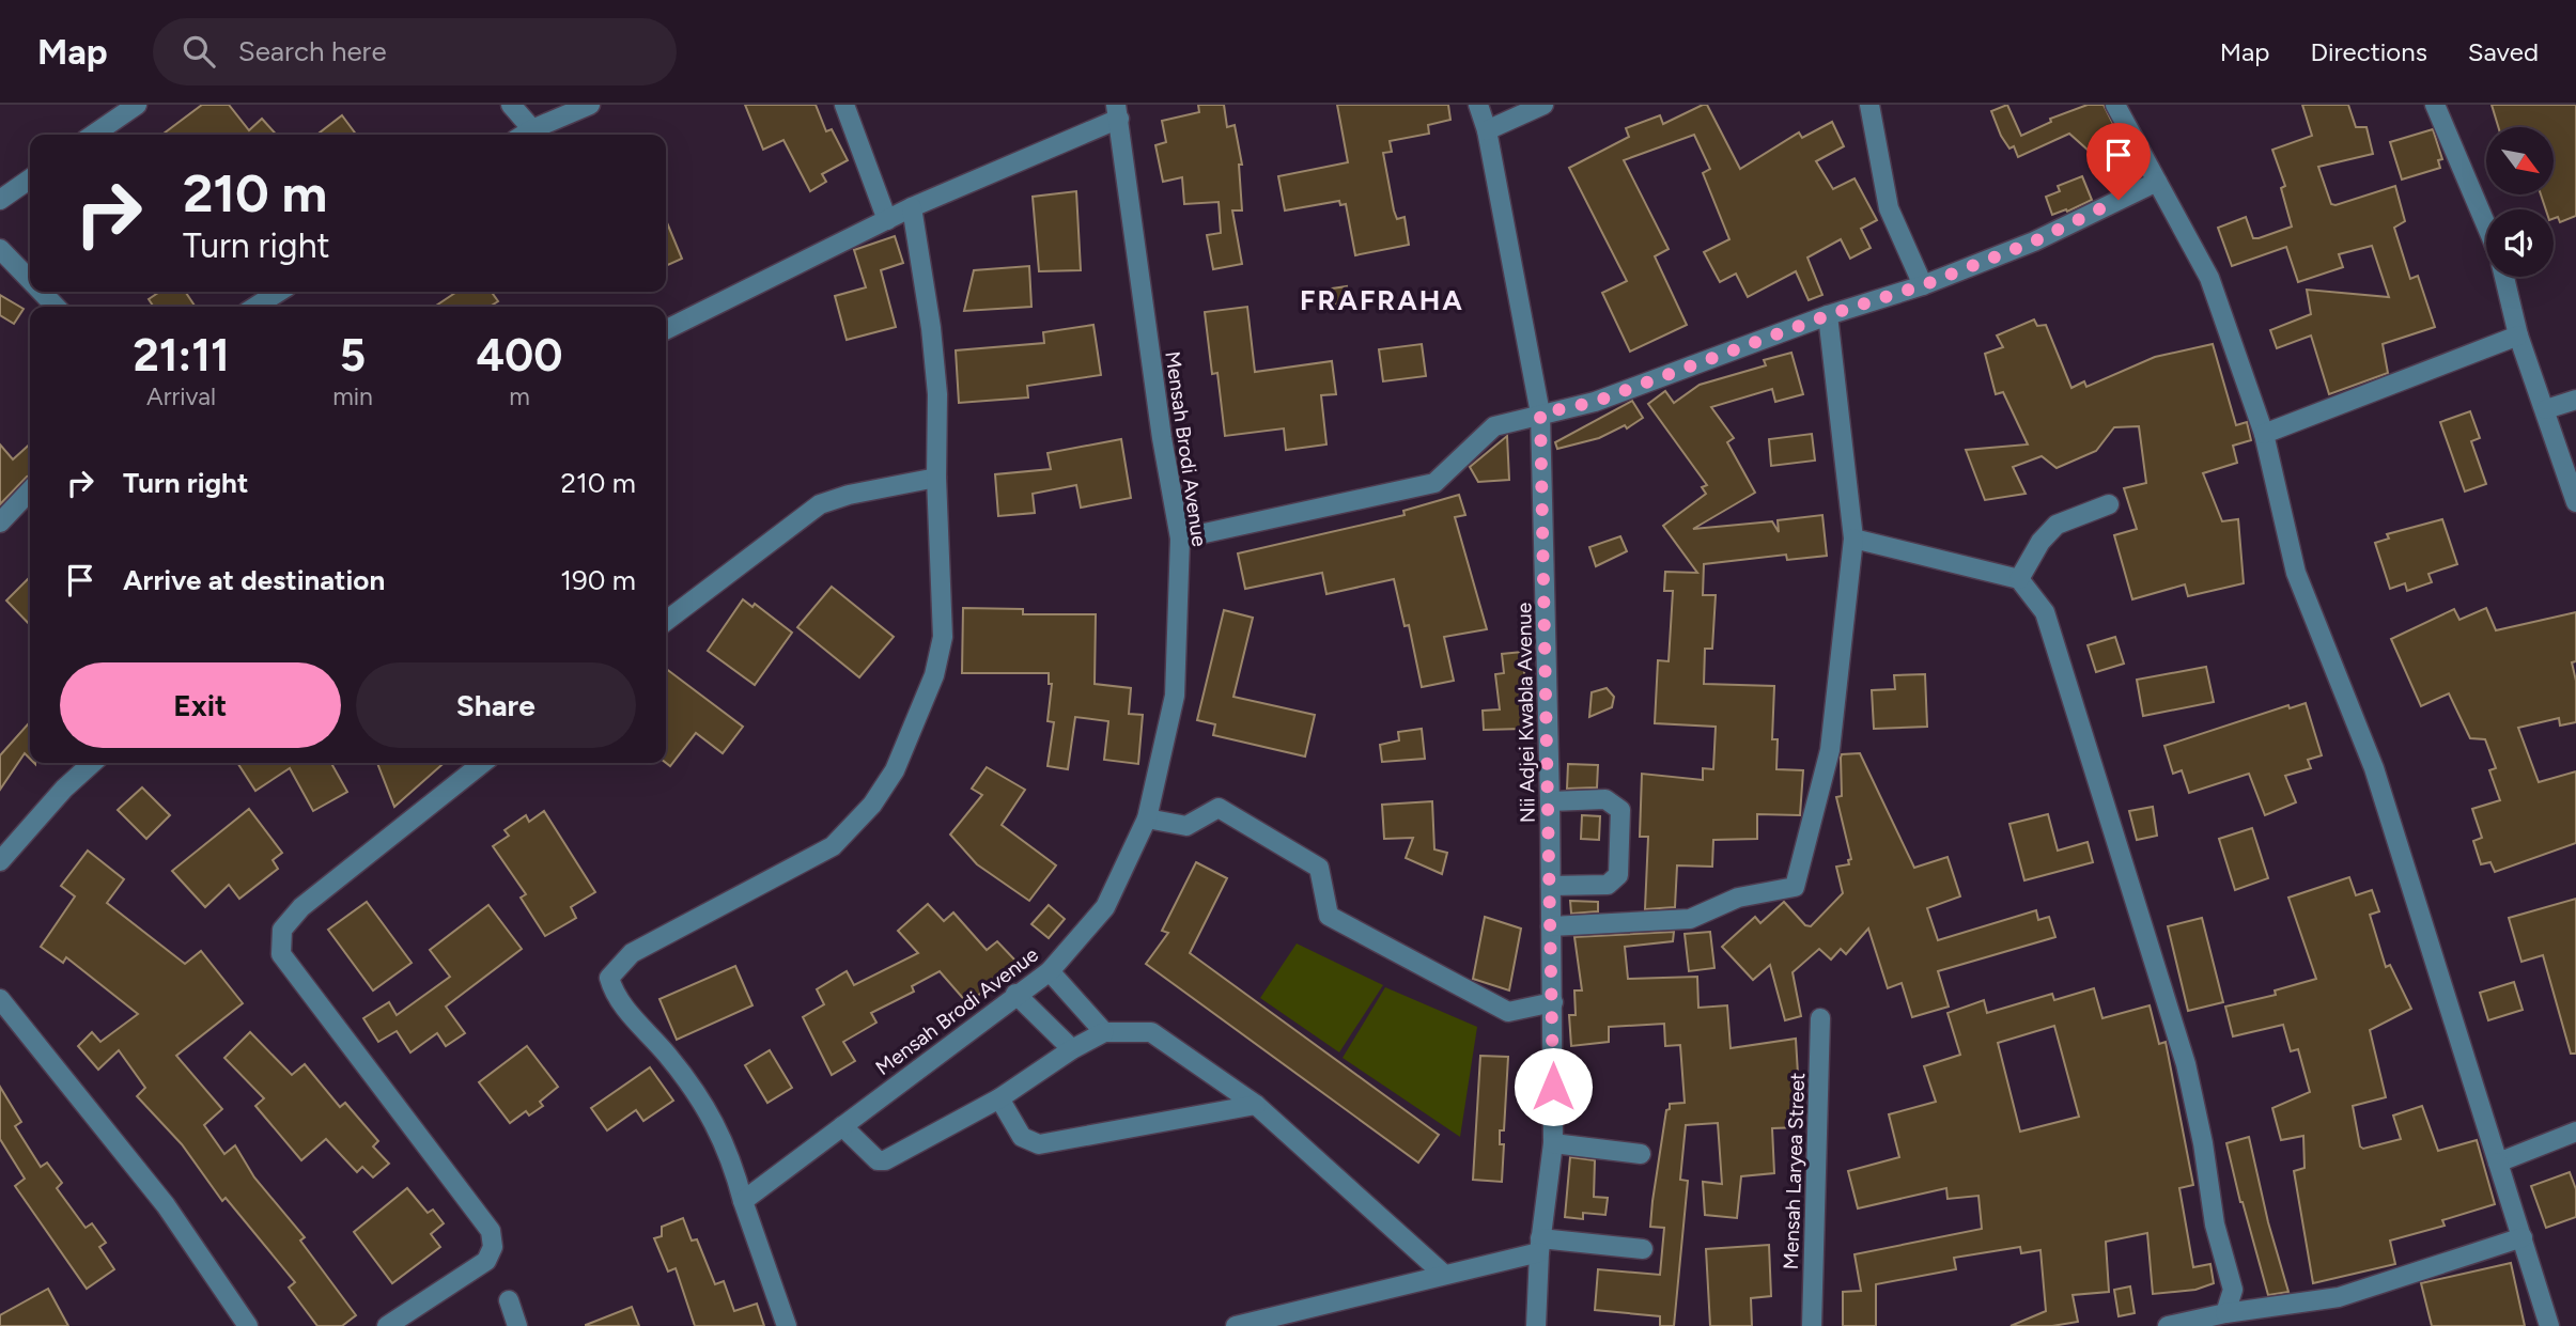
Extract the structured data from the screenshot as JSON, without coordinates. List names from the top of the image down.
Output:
{
  "streets": {
    "street": ["Mensah Brodi Avenue", "Nii Adjei Kwabla Avenue", "Mensah Laryea Street"]
  },
  "districts": ["FRAFRAHA"],
  "north": "bottom right",
  "page": {
    "header": "Map",
    "search": "Search here",
    "nav": ["Map", "Directions", "Saved"],
    "turn": ["210 m", "Turn right"],
    "eta": [
      "21:11",
      "Arrival",
      "5",
      "min",
      "400",
      "m"
    ],
    "list": [
      {
        "name": "Turn right",
        "value": "210 m"
      },
      {
        "name": "Arrive at destination",
        "value": "190 m"
      }
    ],
    "buttons": ["Exit", "Share"]
  }
}
